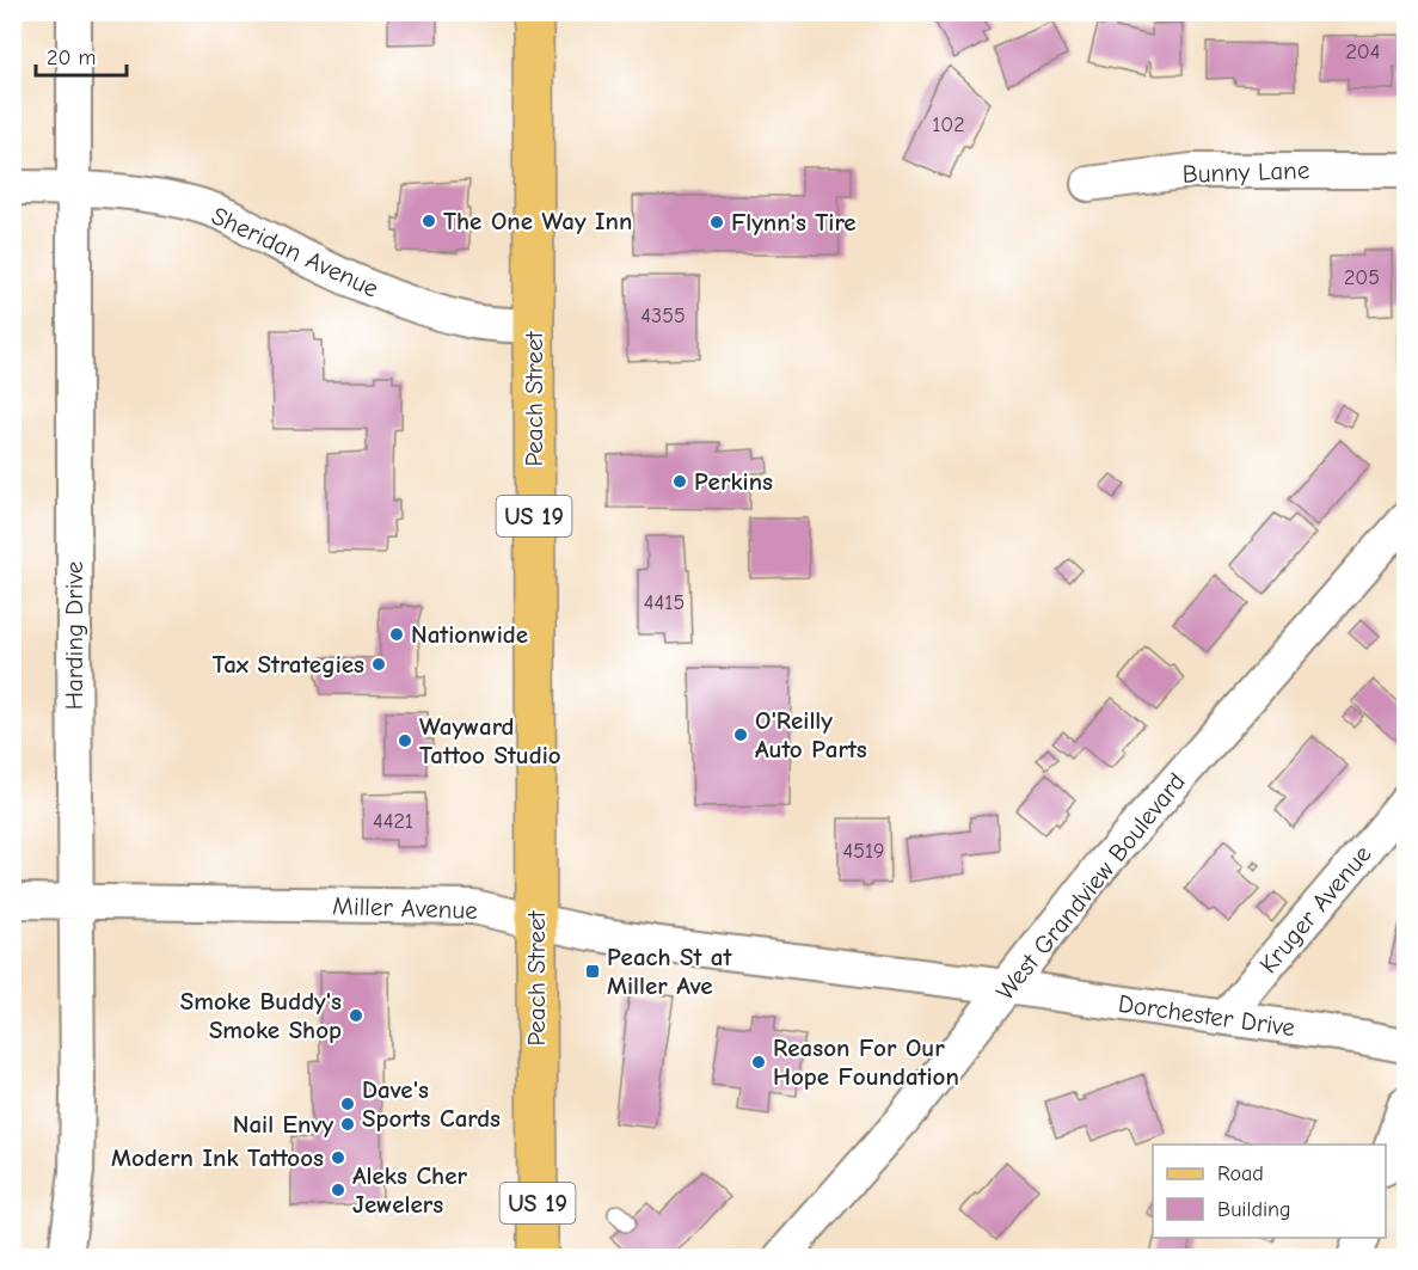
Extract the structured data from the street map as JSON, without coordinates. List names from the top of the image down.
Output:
{
  "streets": {
    "main road": ["Peach Street", "US 19"],
    "street": [
      "Bunny Lane",
      "Sheridan Avenue",
      "Harding Drive",
      "West Grandview Boulevard",
      "Miller Avenue",
      "Kruger Avenue",
      "Dorchester Drive"
    ]
  },
  "crossings": [
    ["Sheridan Avenue", "Peach Street"],
    ["Sheridan Avenue", "Harding Drive"],
    ["Peach Street", "Miller Avenue"],
    ["Harding Drive", "Miller Avenue"],
    ["West Grandview Boulevard", "Miller Avenue"],
    ["West Grandview Boulevard", "Dorchester Drive"],
    ["Miller Avenue", "Dorchester Drive"],
    ["Kruger Avenue", "Dorchester Drive"]
  ],
  "places": {
    "other": [
      "The One Way Inn",
      "Flynn's Tire",
      "Perkins",
      "Nationwide",
      "Tax Strategies",
      "O'Reilly Auto Parts",
      "Wayward Tattoo Studio",
      "Smoke Buddy's Smoke Shop",
      "Reason For Our Hope Foundation",
      "Dave's Sports Cards",
      "Nail Envy",
      "Modern Ink Tattoos",
      "Aleks Cher Jewelers"
    ],
    "transit": ["Peach St at Miller Ave"]
  },
  "house_numbers": [
    "204",
    "102",
    "205",
    "4355",
    "4415",
    "4421",
    "4519"
  ],
  "legend": ["Road", "Building"],
  "scale_bar": "20 m"
}
